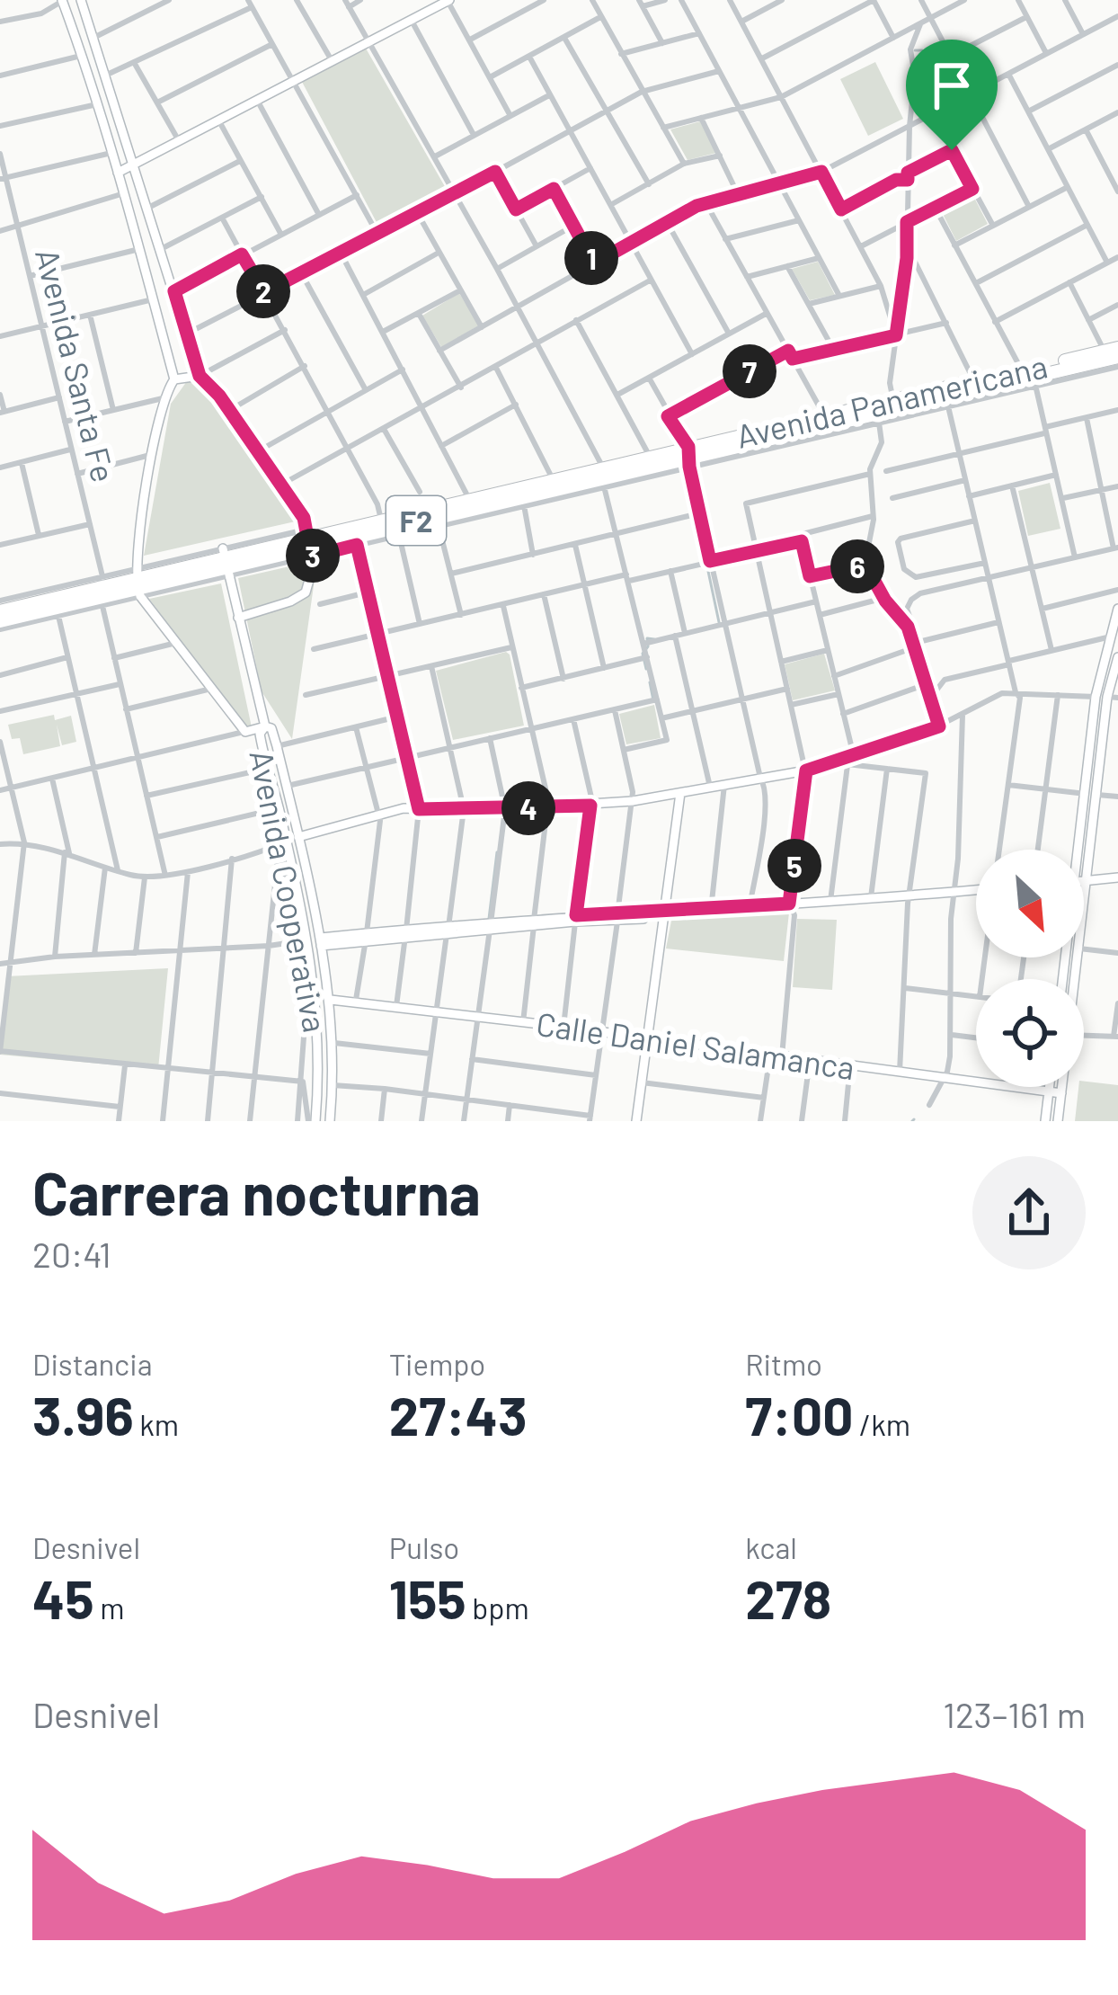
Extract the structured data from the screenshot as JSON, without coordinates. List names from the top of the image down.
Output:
{
  "streets": {
    "highway": ["Avenida Panamericana", "F2"],
    "street": ["Avenida Santa Fe", "Avenida Cooperativa", "Calle Daniel Salamanca"]
  },
  "crossings": [
    ["Avenida Santa Fe", "F2"],
    ["Avenida Panamericana", "F2"],
    ["Avenida Panamericana", "Avenida Cooperativa"],
    ["F2", "Avenida Cooperativa"],
    ["Avenida Cooperativa", "Calle Daniel Salamanca"]
  ],
  "north": "bottom right",
  "page": {
    "pins": [
      "1",
      "2",
      "7",
      "3",
      "6",
      "4",
      "5"
    ],
    "heading": ["Carrera nocturna", "20:41"],
    "stats": [
      ["Distancia", "3.96 km"],
      ["Tiempo", "27:43"],
      ["Ritmo", "7:00 /km"],
      ["Desnivel", "45 m"],
      ["Pulso", "155 bpm"],
      ["kcal", "278"]
    ],
    "chart": ["Desnivel", "123–161 m"]
  }
}
